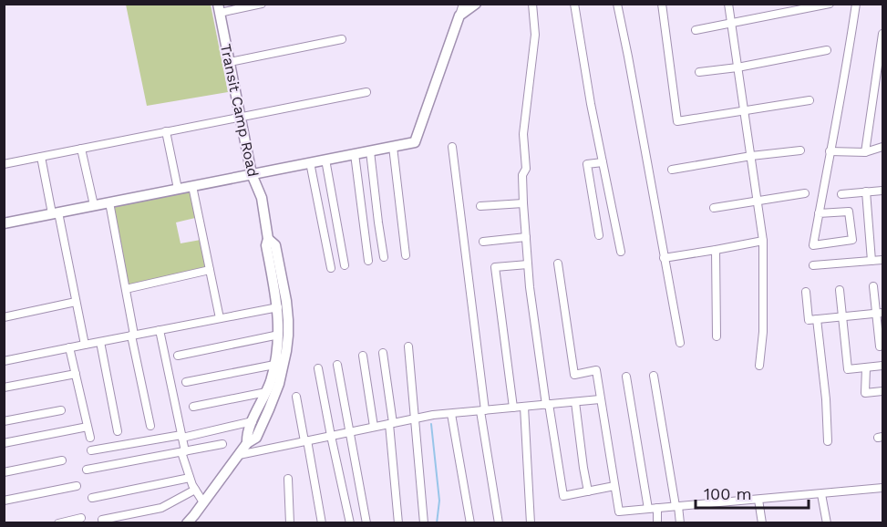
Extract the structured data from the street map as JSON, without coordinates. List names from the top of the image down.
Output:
{
  "streets": {
    "main road": ["Transit Camp Road"]
  },
  "scale_bar": "100 m"
}
